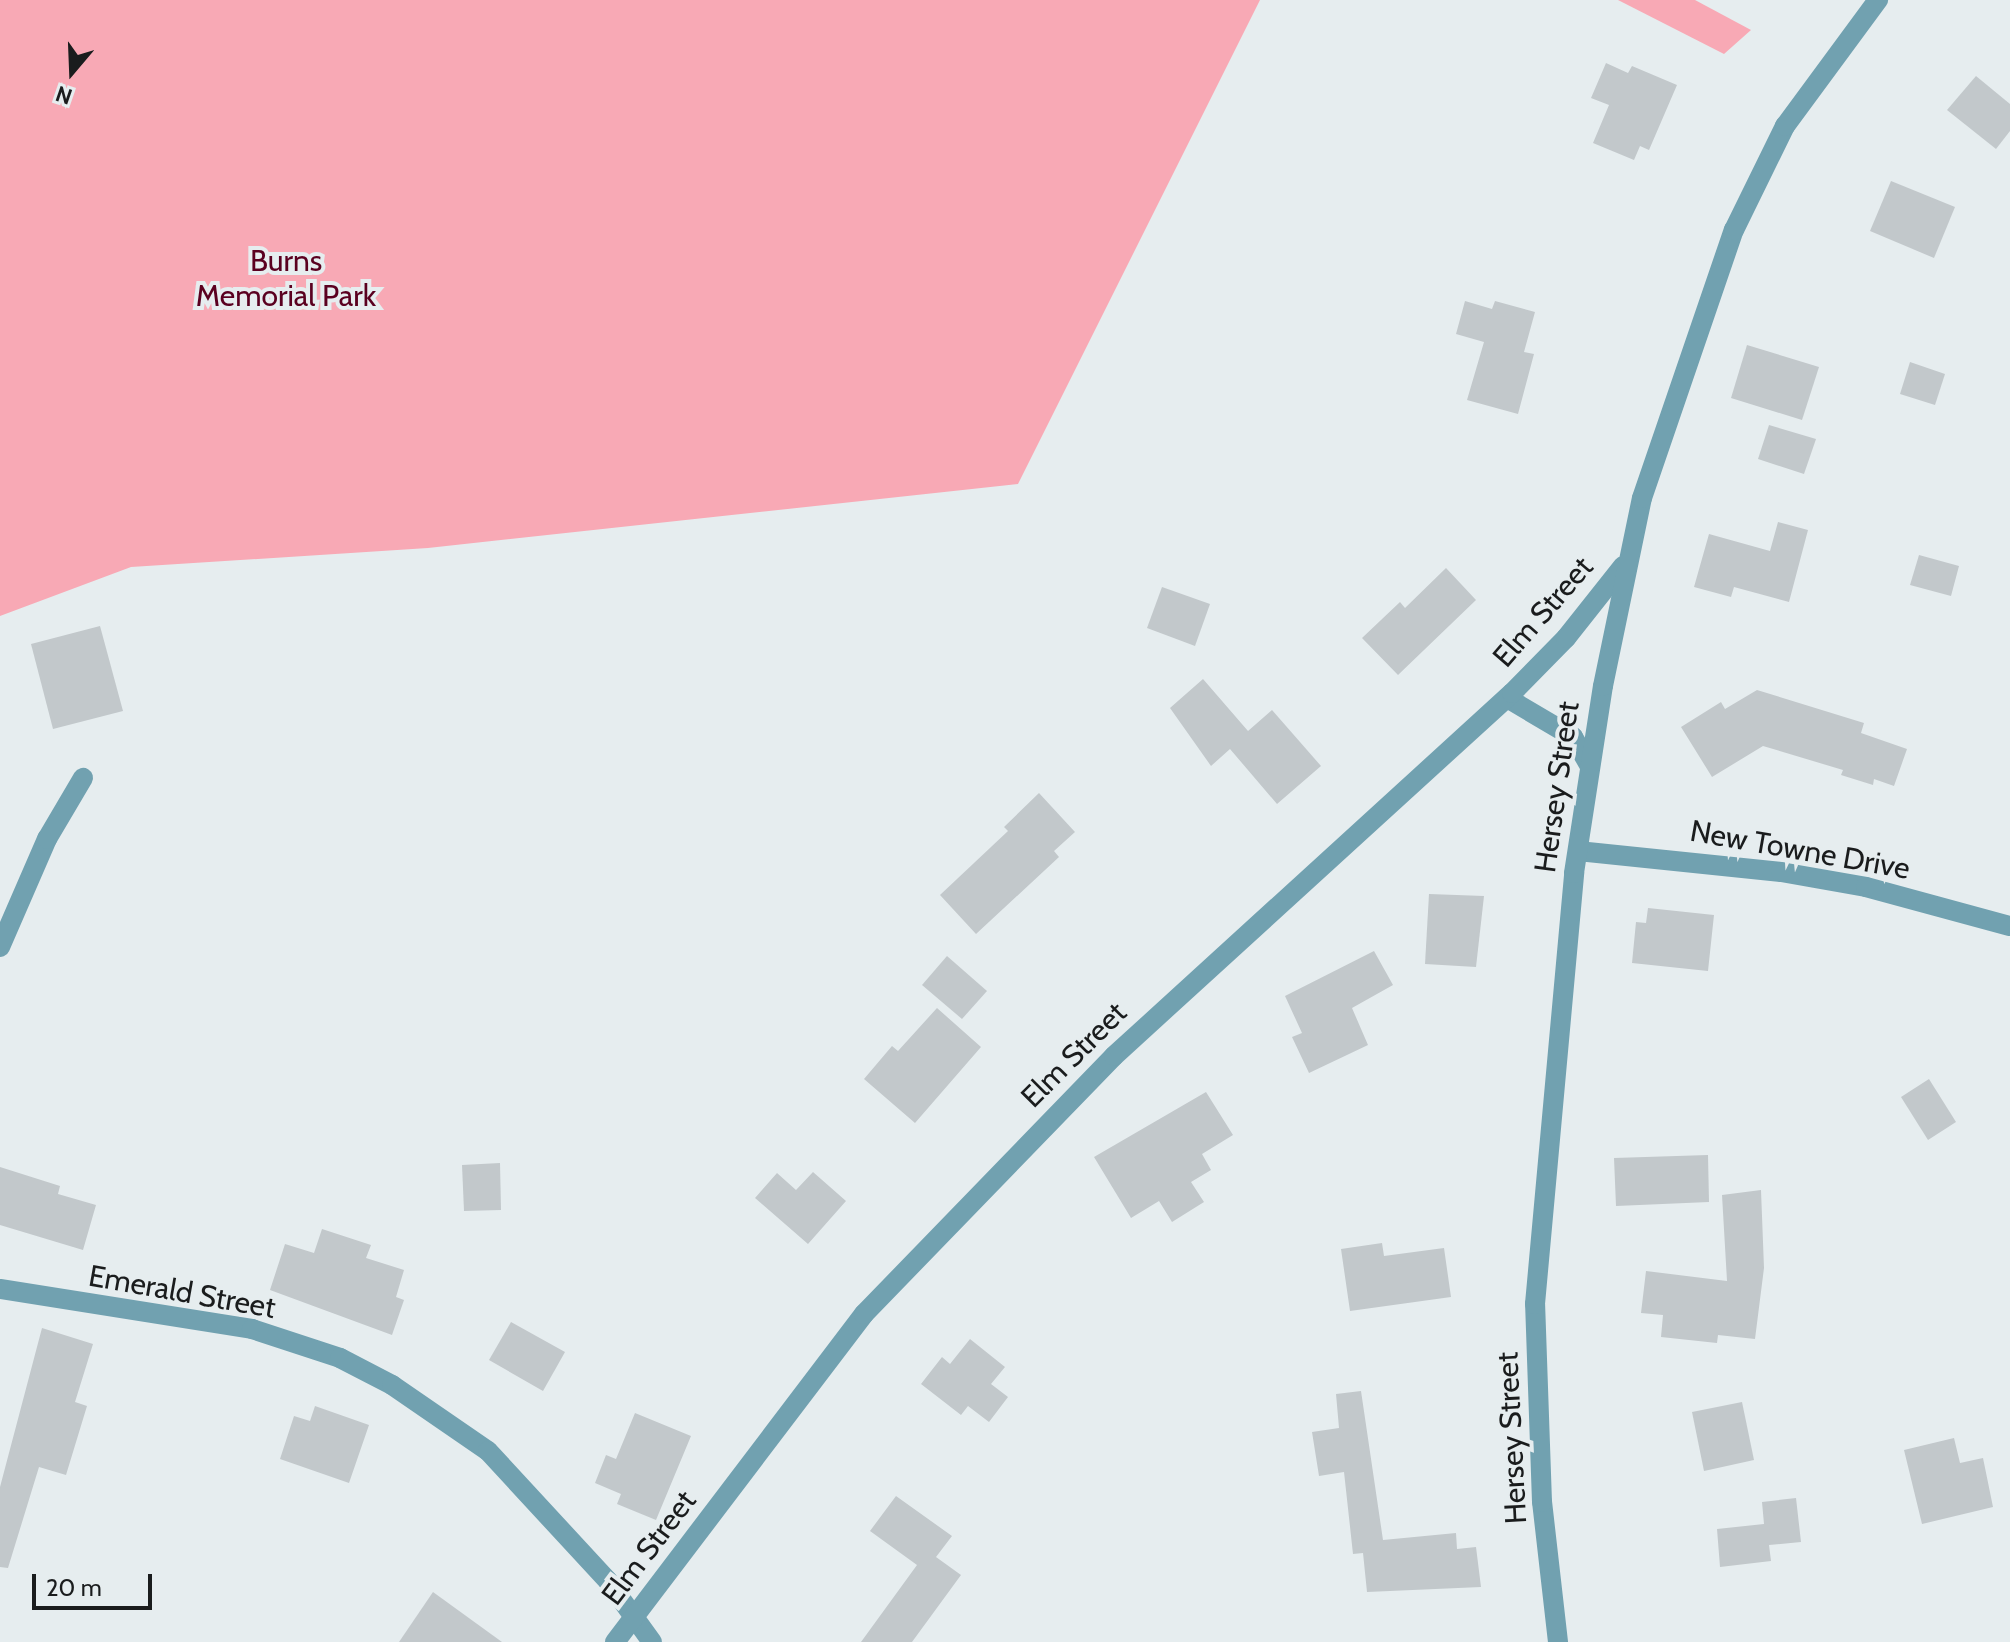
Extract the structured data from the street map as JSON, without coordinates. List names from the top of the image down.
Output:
{
  "streets": {
    "street": [
      "Elm Street",
      "Hersey Street",
      "New Towne Drive",
      "Emerald Street"
    ]
  },
  "crossings": [
    ["Elm Street", "Hersey Street"],
    ["Elm Street", "Emerald Street"],
    ["Hersey Street", "New Towne Drive"]
  ],
  "parks": ["Burns Memorial Park"],
  "scale_bar": "20 m",
  "north": "bottom"
}
